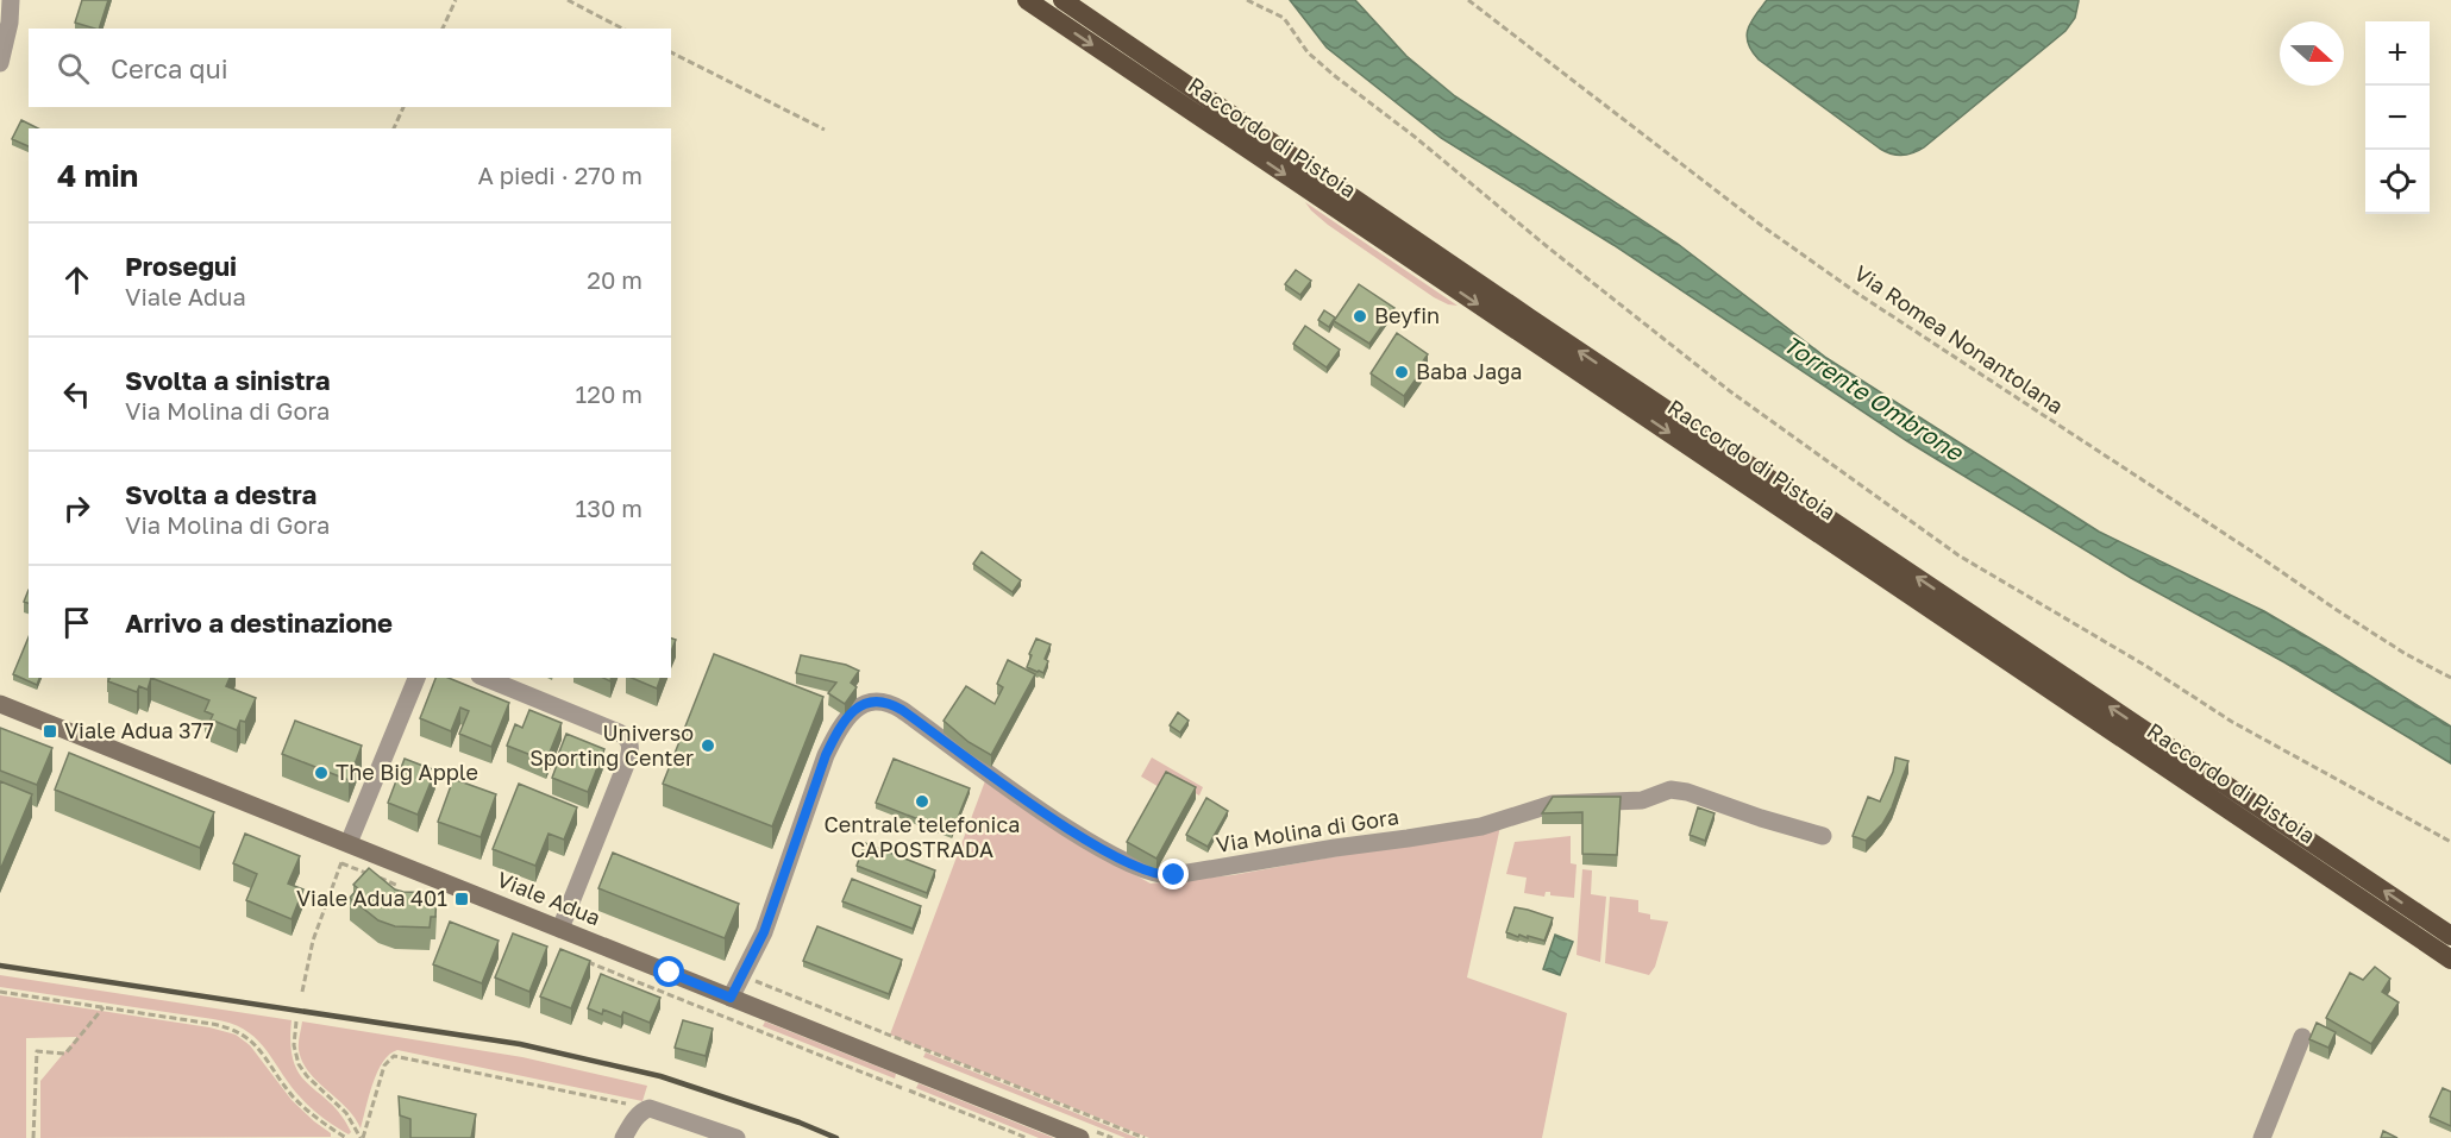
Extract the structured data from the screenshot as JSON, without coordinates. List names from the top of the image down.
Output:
{
  "streets": {
    "highway": ["Raccordo di Pistoia"],
    "main road": ["Viale Adua"],
    "street": ["Via Molina di Gora"],
    "path": ["Via Romea Nonantolana"]
  },
  "crossings": [
    ["Via Molina di Gora", "Viale Adua"]
  ],
  "water": ["Torrente Ombrone"],
  "places": {
    "other": [
      "Beyfin",
      "Baba Jaga",
      "Universo Sporting Center",
      "The Big Apple",
      "Centrale telefonica CAPOSTRADA"
    ],
    "transit": ["Viale Adua 377", "Viale Adua 401"]
  },
  "north": "right",
  "page": {
    "map_buttons": ["+", "−"],
    "search": "Cerca qui",
    "heading": ["4 min", "A piedi · 270 m"],
    "list": [
      ["Prosegui", "Viale Adua", "20 m"],
      ["Svolta a sinistra", "Via Molina di Gora", "120 m"],
      ["Svolta a destra", "Via Molina di Gora", "130 m"],
      "Arrivo a destinazione"
    ]
  }
}
